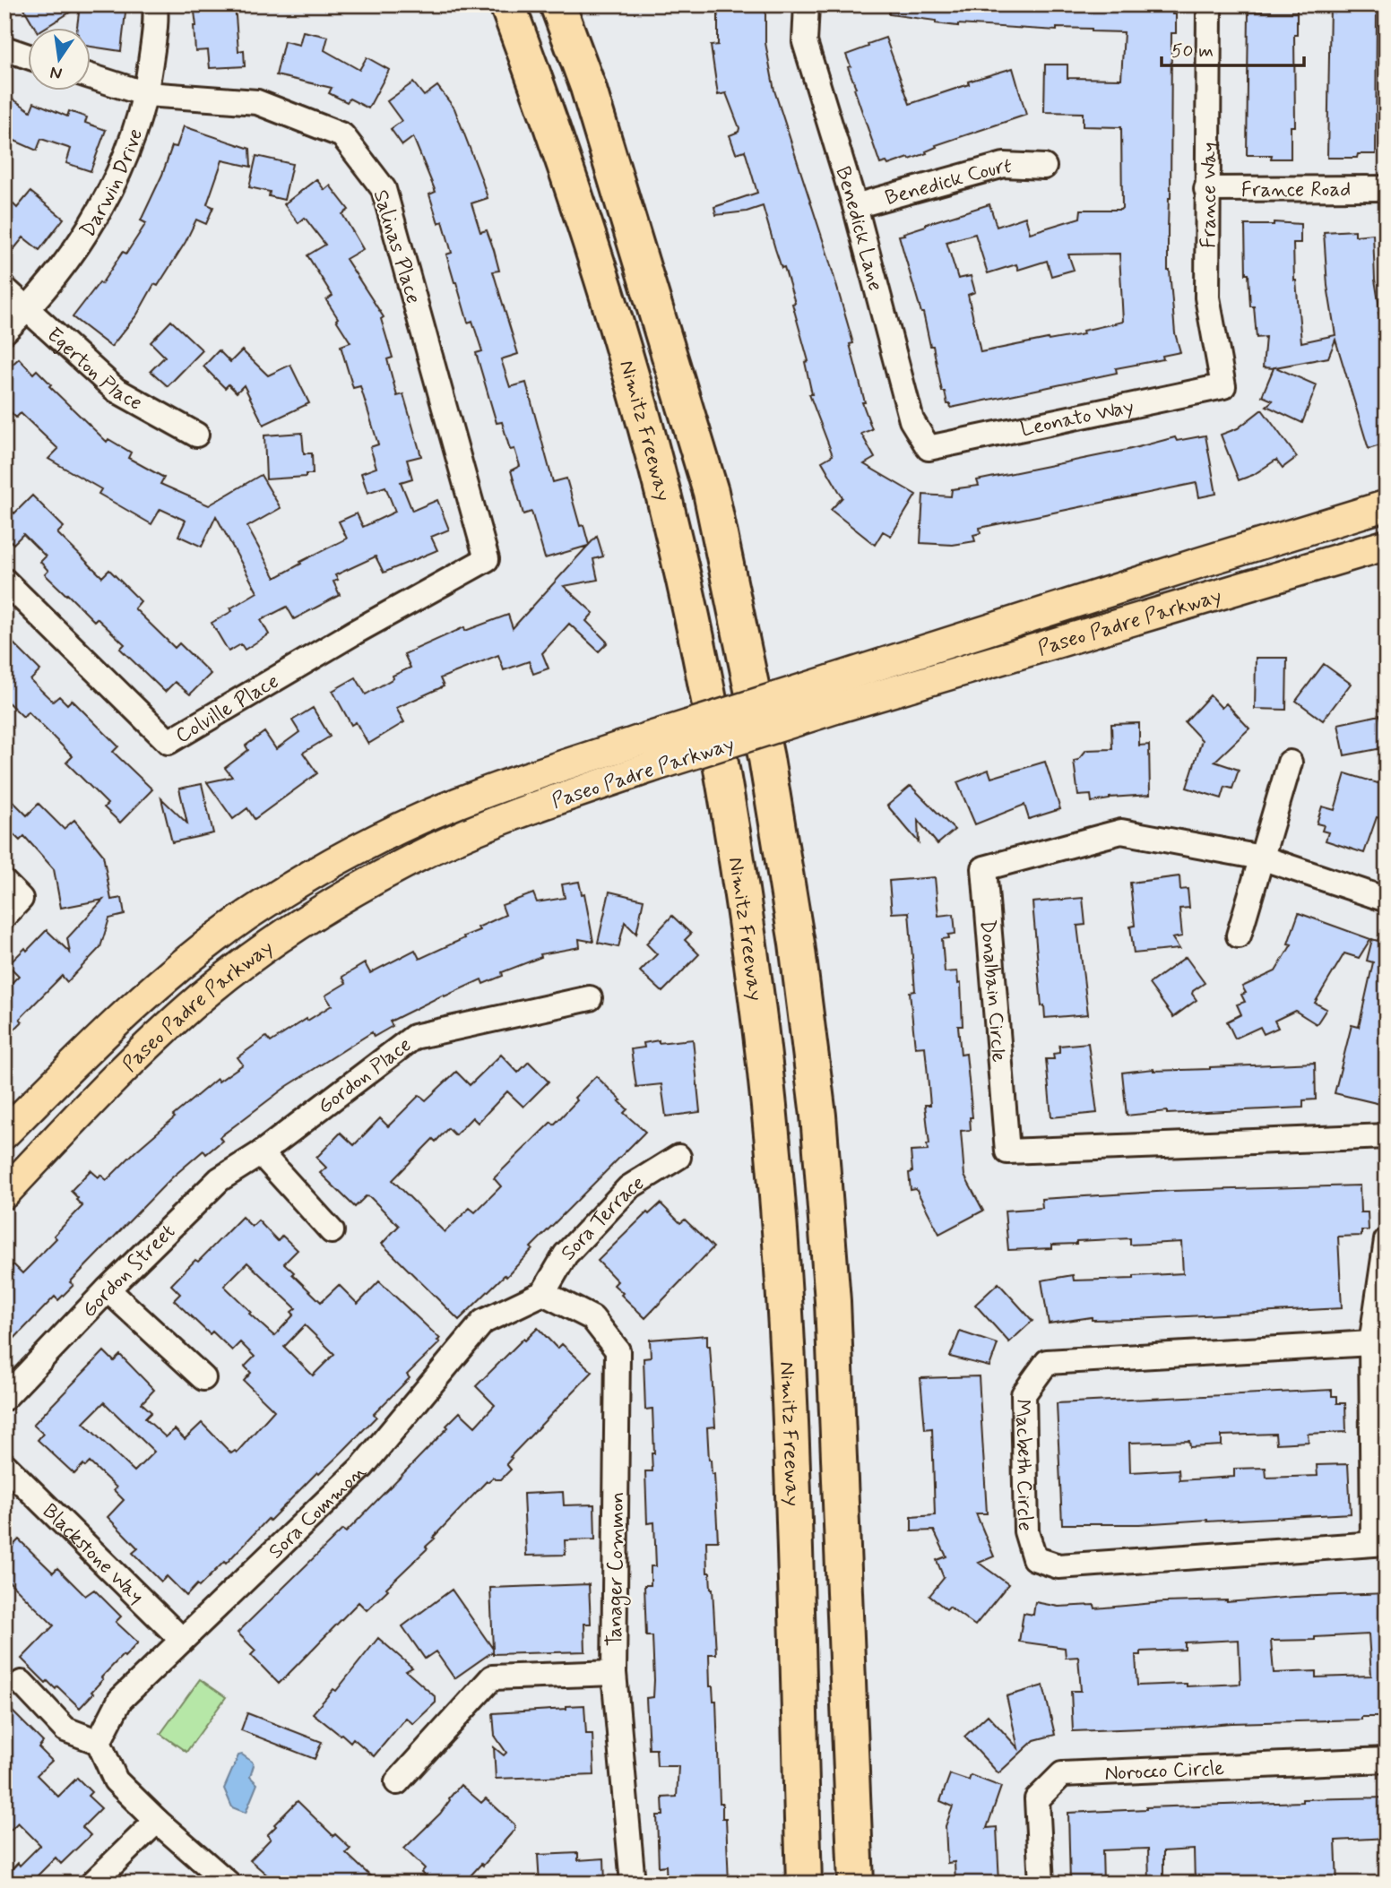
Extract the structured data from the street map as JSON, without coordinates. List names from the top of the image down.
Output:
{
  "streets": {
    "highway": ["Nimitz Freeway"],
    "main road": ["Paseo Padre Parkway"],
    "street": [
      "Darwin Drive",
      "Benedick Court",
      "France Road",
      "France Way",
      "Benedick Lane",
      "Salinas Place",
      "Egerton Place",
      "Leonato Way",
      "Colville Place",
      "Donalbain Circle",
      "Gordon Place",
      "Sora Terrace",
      "Gordon Street",
      "Macbeth Circle",
      "Sora Common",
      "Blackstone Way",
      "Tanager Common",
      "Norocco Circle"
    ]
  },
  "crossings": [
    ["Darwin Drive", "Salinas Place"],
    ["Darwin Drive", "Egerton Place"],
    ["Benedick Court", "Benedick Lane"],
    ["France Road", "France Way"],
    ["France Way", "Leonato Way"],
    ["Benedick Lane", "Leonato Way"],
    ["Salinas Place", "Colville Place"],
    ["Gordon Place", "Gordon Street"],
    ["Sora Terrace", "Sora Common"],
    ["Sora Terrace", "Tanager Common"],
    ["Sora Common", "Blackstone Way"],
    ["Sora Common", "Tanager Common"]
  ],
  "scale_bar": "50 m",
  "north": "bottom"
}
